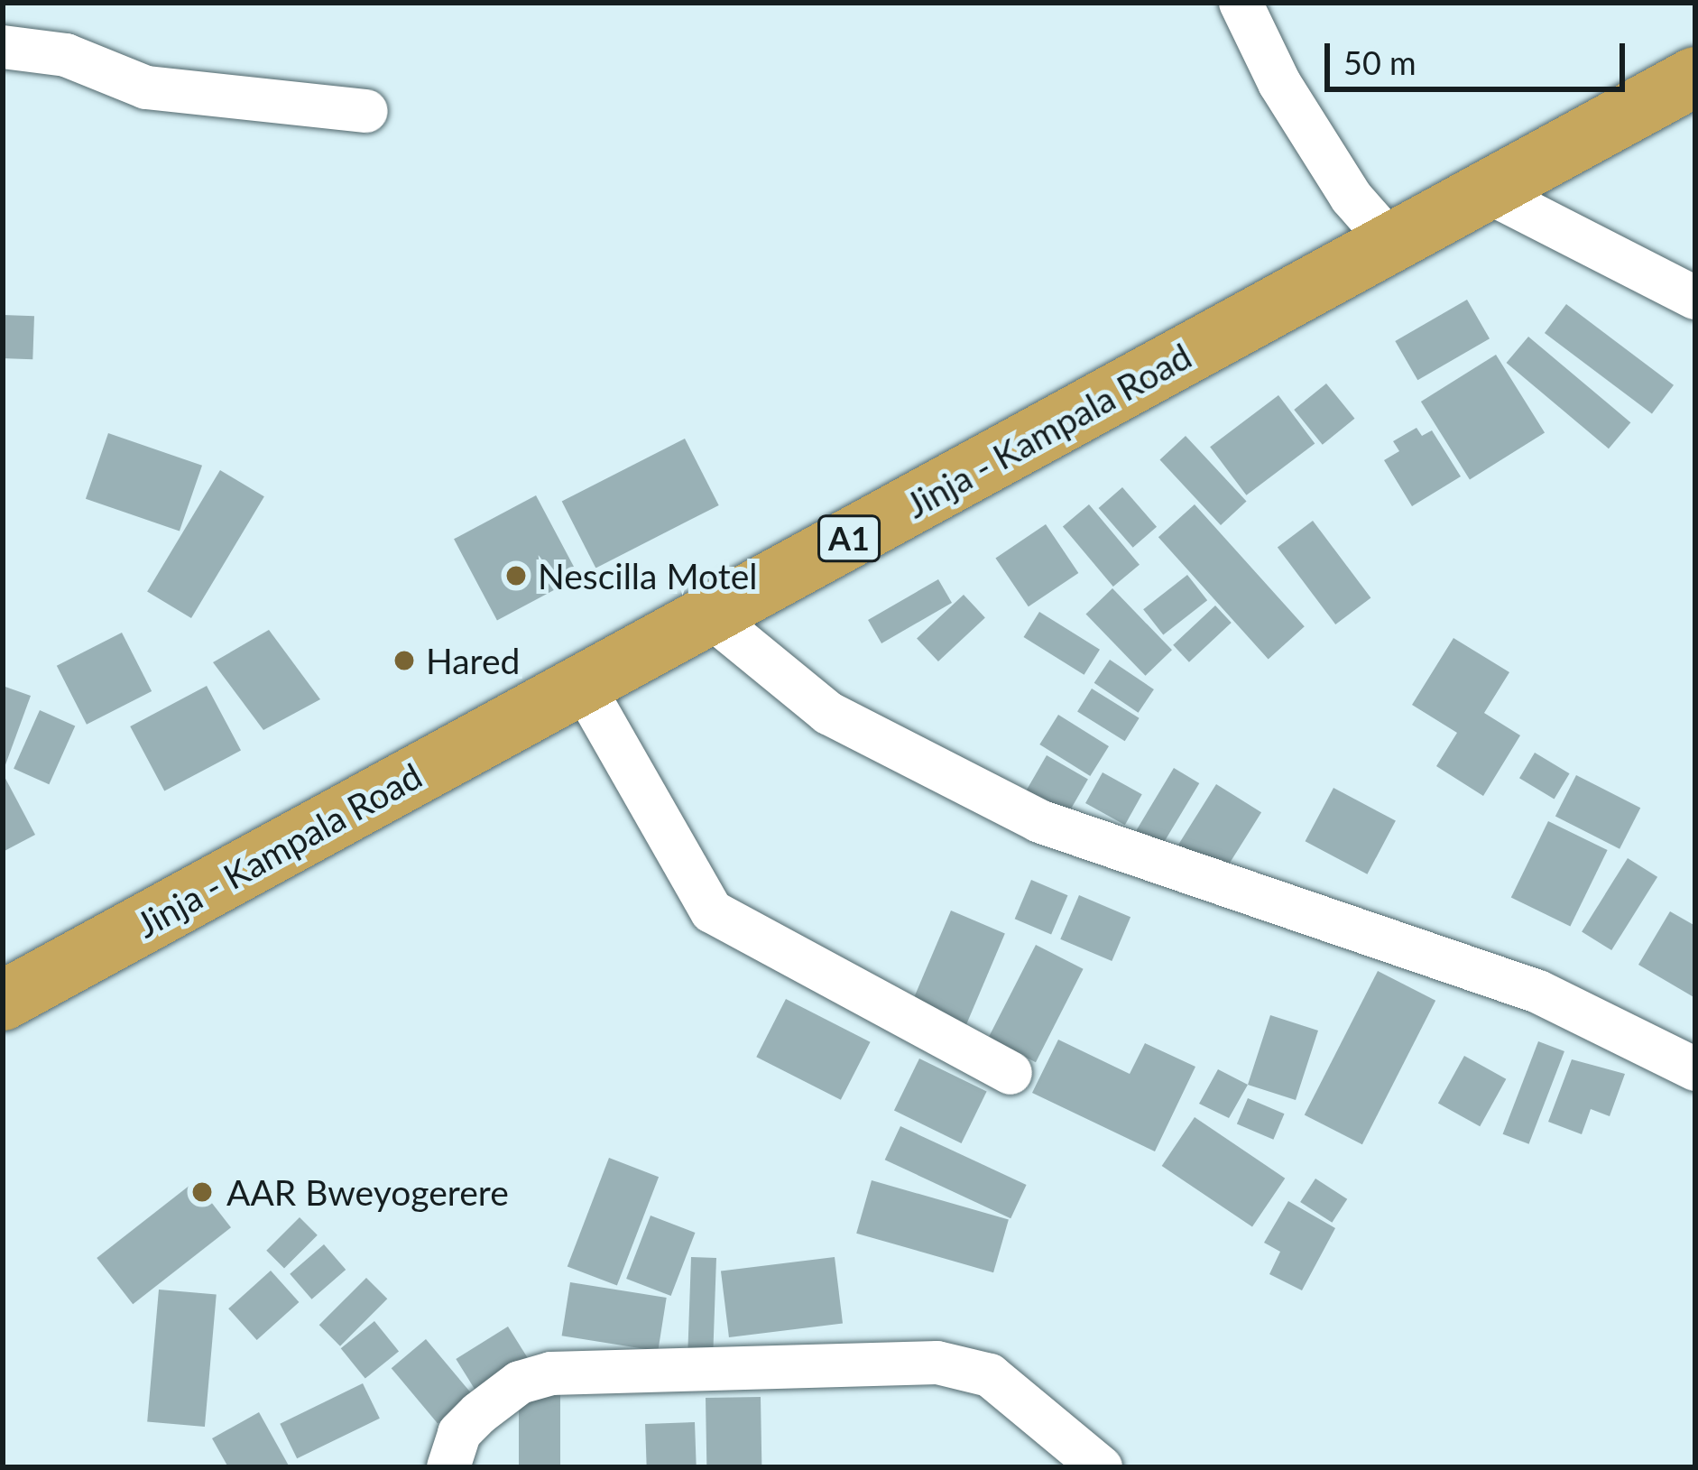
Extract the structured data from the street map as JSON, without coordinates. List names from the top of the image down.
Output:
{
  "streets": {
    "highway": ["Jinja - Kampala Road", "A1"]
  },
  "places": ["Nescilla Motel", "Hared", "AAR Bweyogerere"],
  "scale_bar": "50 m"
}
